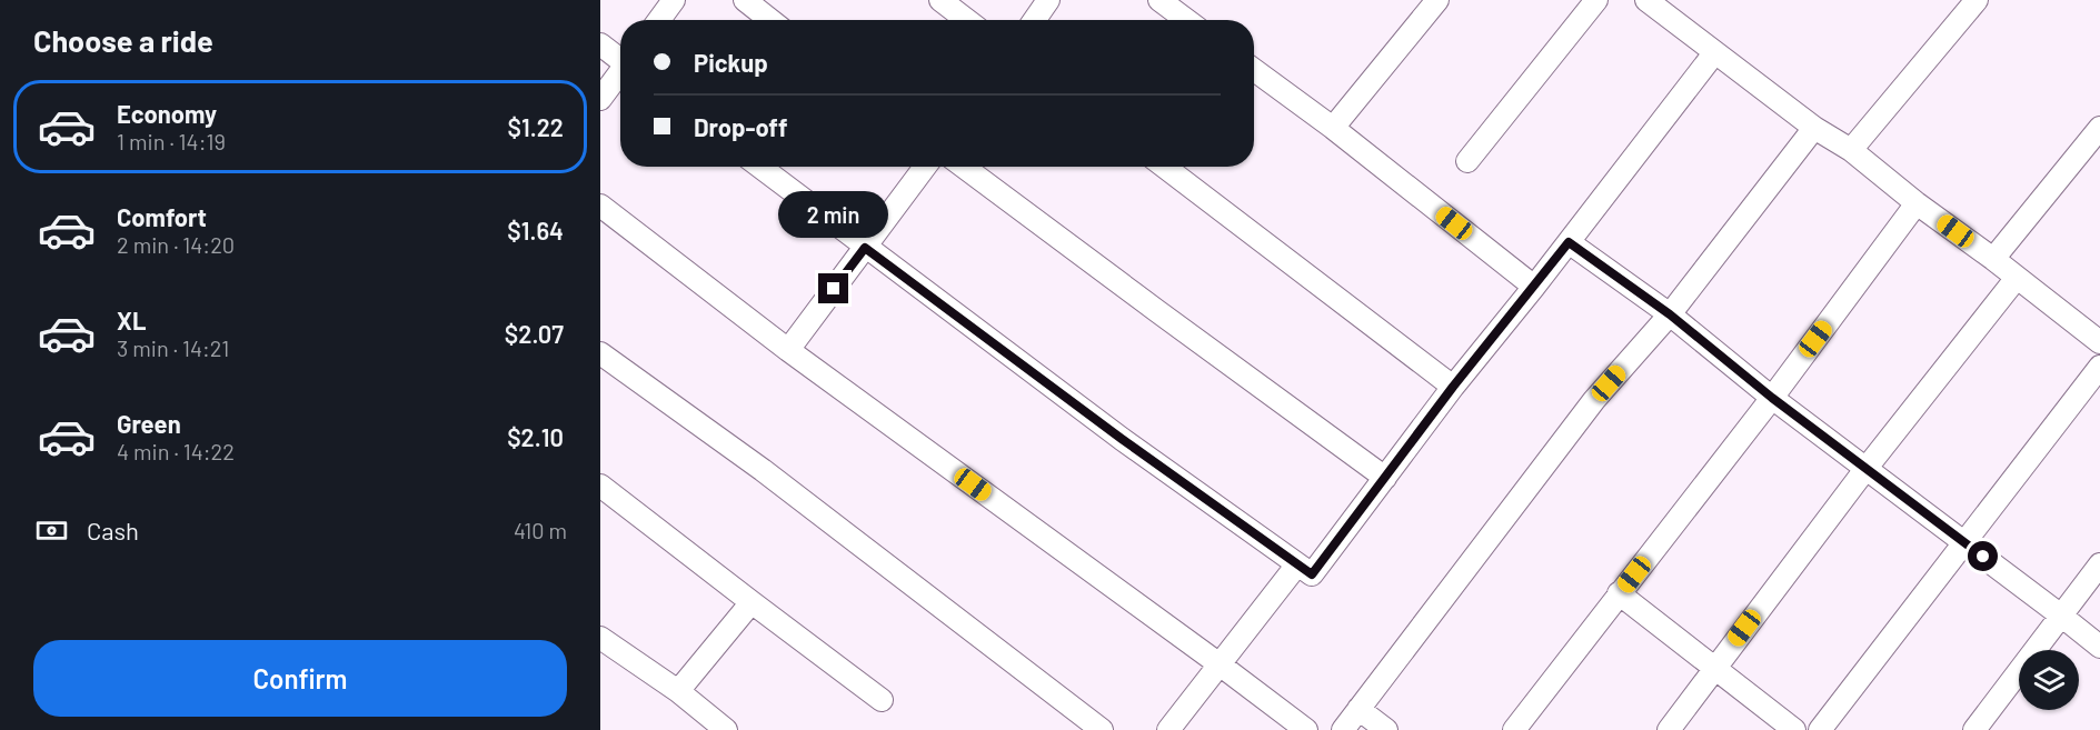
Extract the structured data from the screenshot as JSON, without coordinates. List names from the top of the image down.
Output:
{
  "page": {
    "heading": "Choose a ride",
    "banner": ["Pickup", "Drop-off"],
    "list": [
      {
        "name": "Economy",
        "note": "1 min · 14:19",
        "value": "$1.22"
      },
      {
        "name": "Comfort",
        "note": "2 min · 14:20",
        "value": "$1.64"
      },
      {
        "name": "XL",
        "note": "3 min · 14:21",
        "value": "$2.07"
      },
      {
        "name": "Green",
        "note": "4 min · 14:22",
        "value": "$2.10"
      }
    ],
    "bubble": "2 min",
    "pay": ["Cash", "410 m"],
    "buttons": "Confirm"
  }
}
